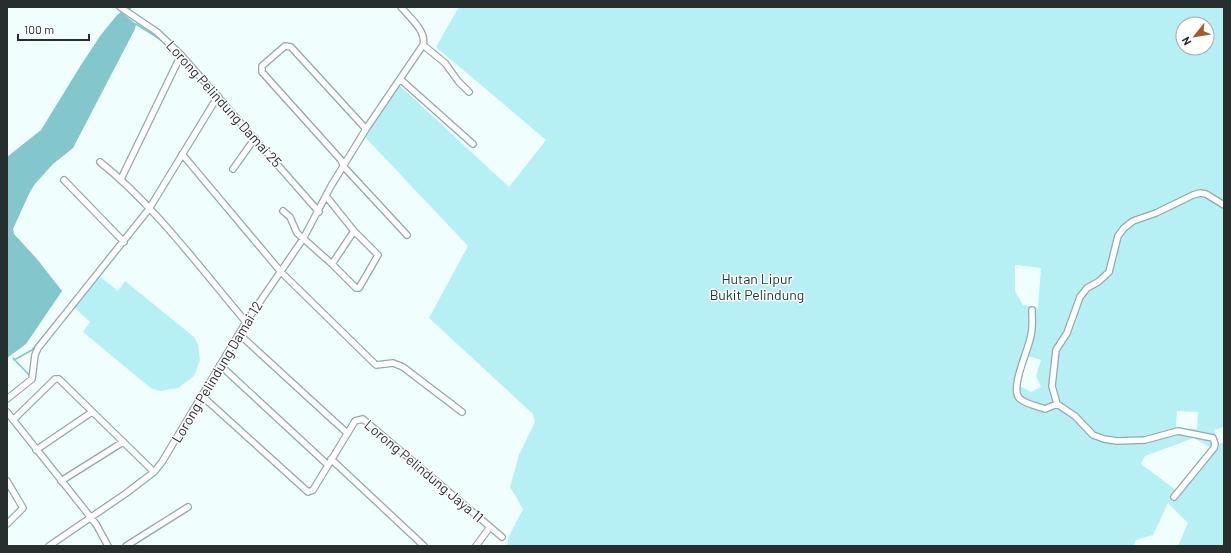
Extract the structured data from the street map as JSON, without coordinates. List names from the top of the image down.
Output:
{
  "streets": {
    "street": ["Lorong Pelindung Damai 25", "Lorong Pelindung Damai 12", "Lorong Pelindung Jaya 11"]
  },
  "crossings": [
    ["Lorong Pelindung Damai 25", "Lorong Pelindung Damai 12"]
  ],
  "parks": ["Hutan Lipur Bukit Pelindung"],
  "scale_bar": "100 m",
  "north": "bottom left"
}
